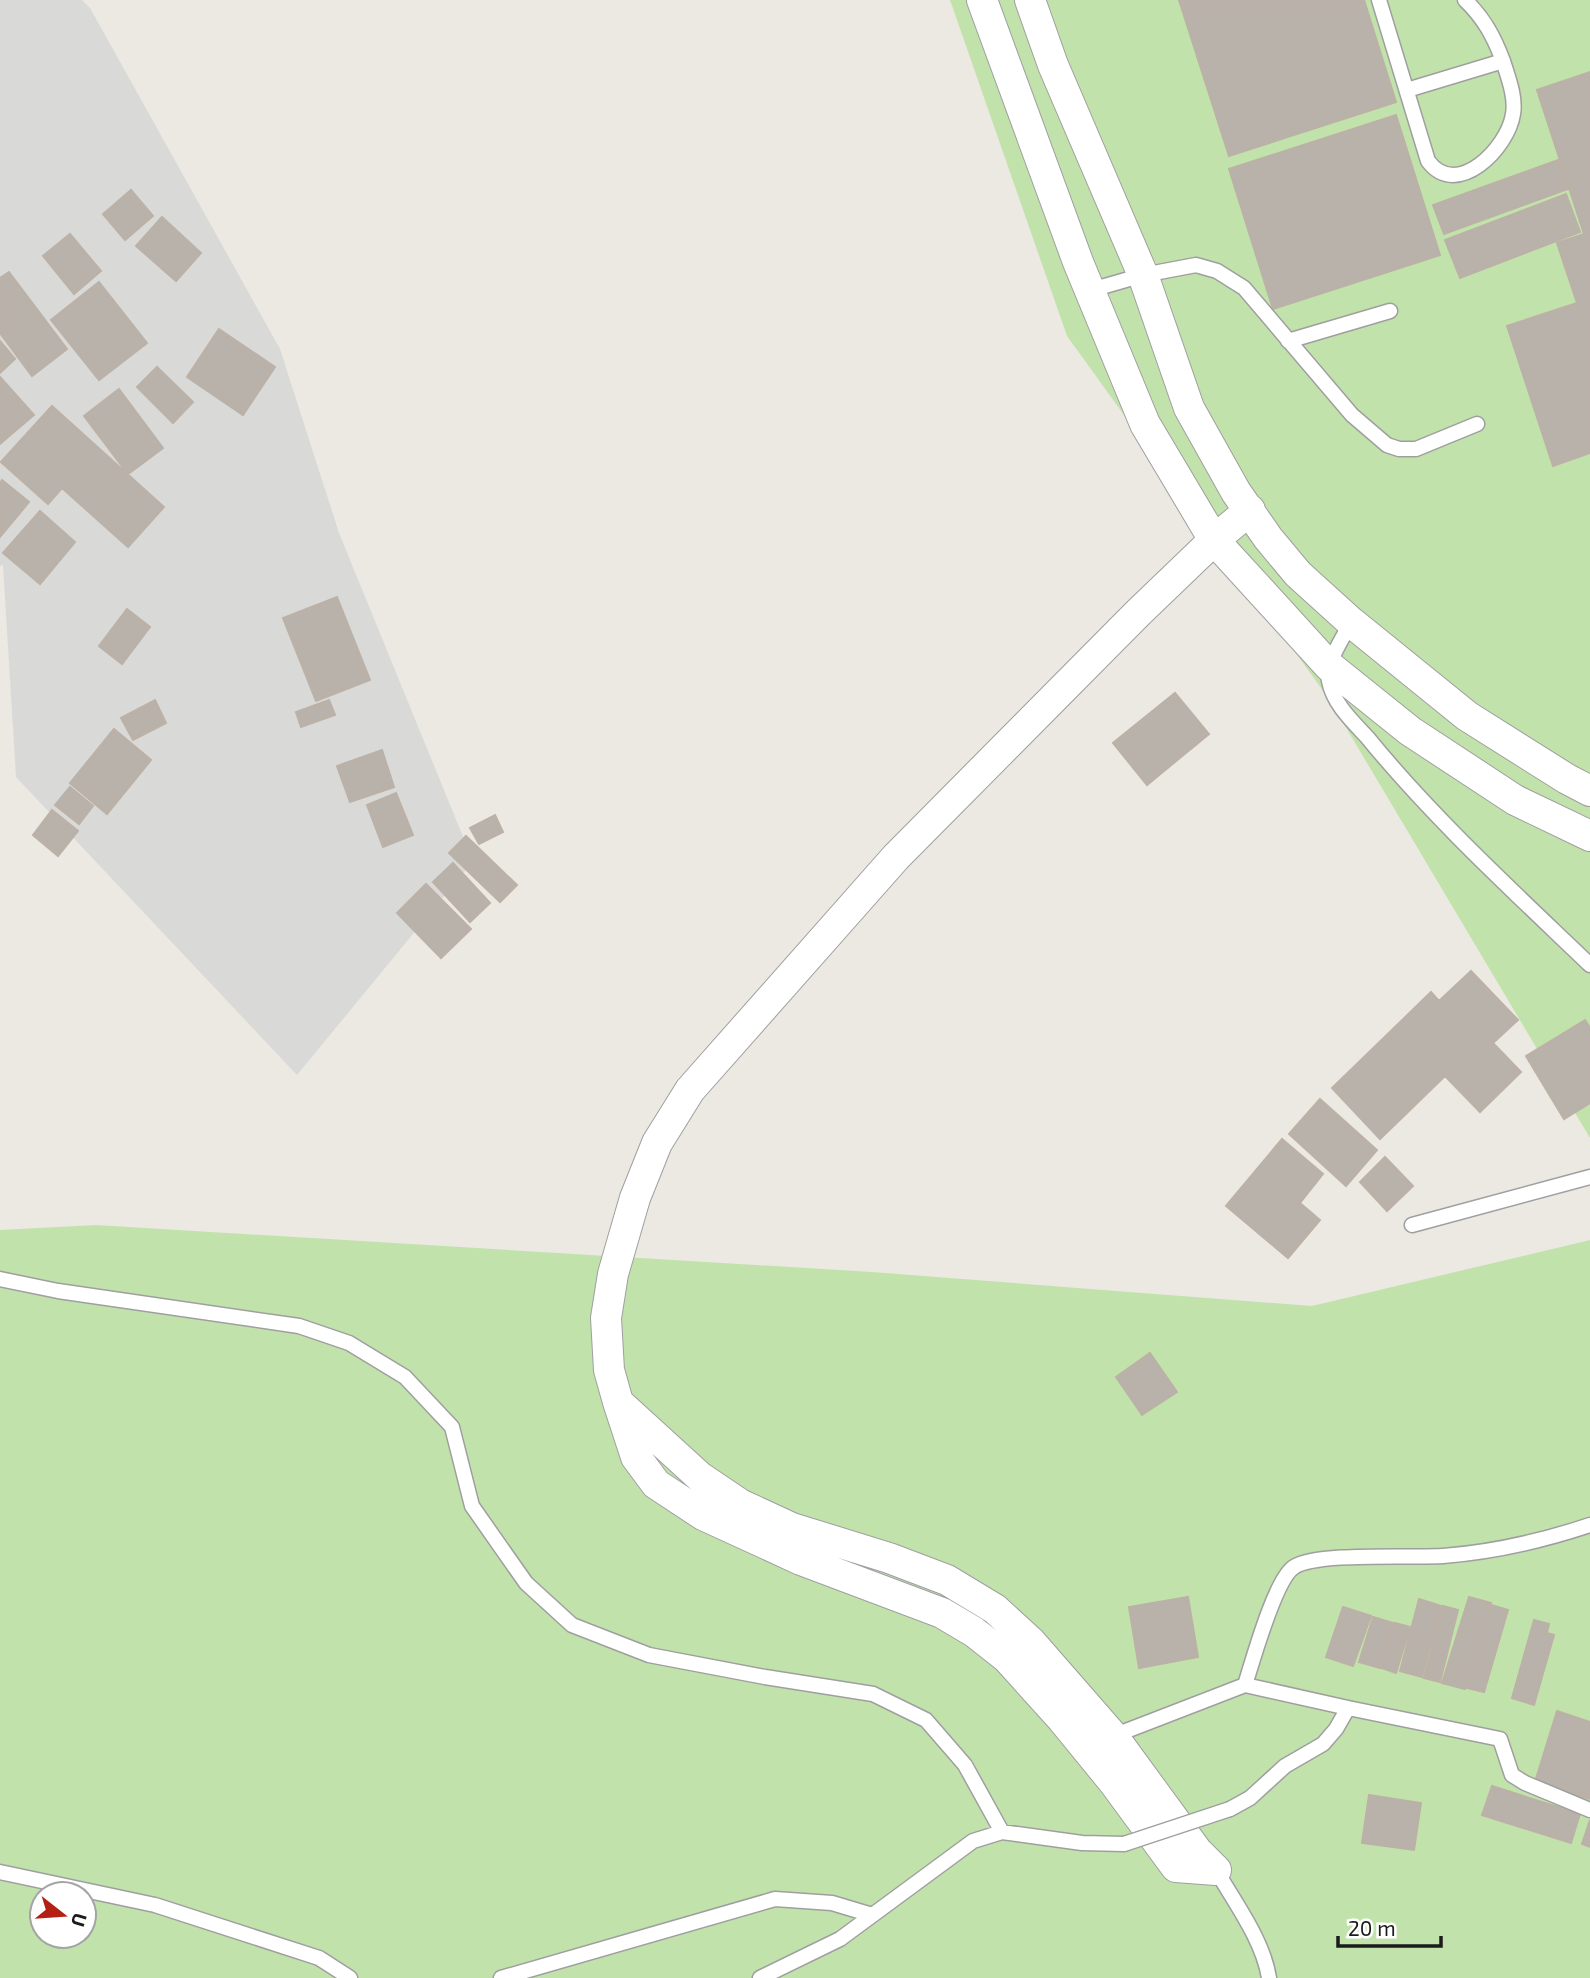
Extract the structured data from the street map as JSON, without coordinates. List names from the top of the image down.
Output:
{
  "scale_bar": "20 m",
  "north": "right"
}
